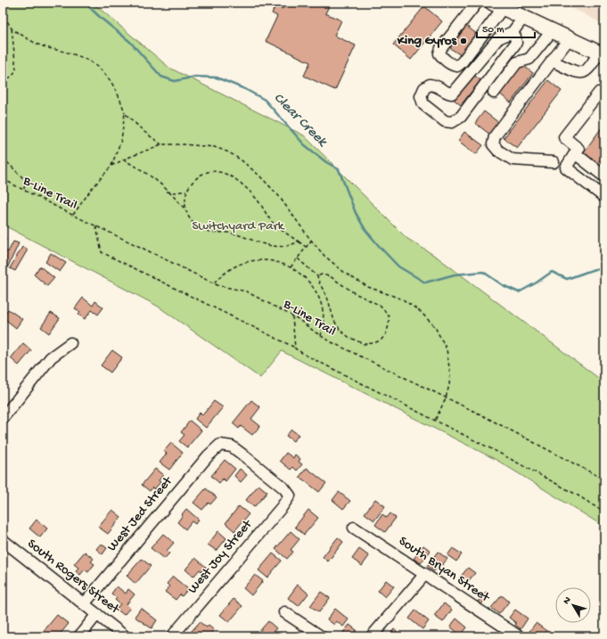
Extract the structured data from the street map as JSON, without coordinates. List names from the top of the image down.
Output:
{
  "streets": {
    "street": [
      "West Jed Street",
      "West Joy Street",
      "South Bryan Street",
      "South Rogers Street"
    ],
    "path": ["B-Line Trail"]
  },
  "crossings": [
    ["West Jed Street", "West Joy Street"],
    ["West Jed Street", "South Rogers Street"]
  ],
  "water": ["Clear Creek"],
  "parks": ["Switchyard Park"],
  "places": ["King Gyros"],
  "scale_bar": "50 m",
  "north": "top left"
}
